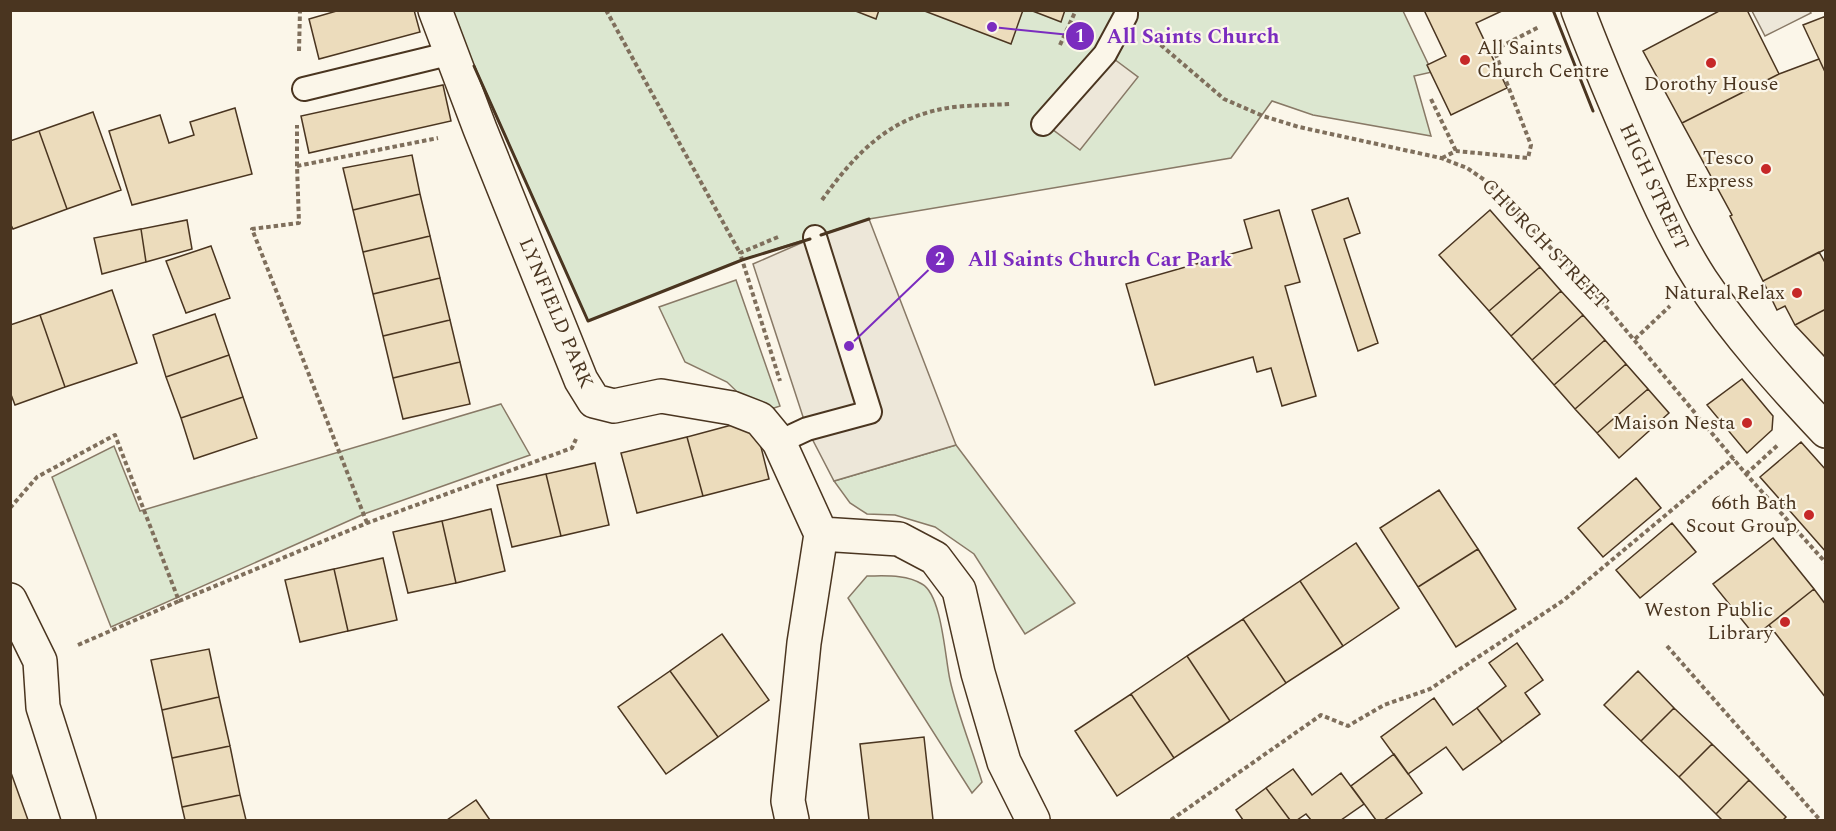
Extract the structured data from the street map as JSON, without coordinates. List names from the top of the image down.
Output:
{
  "streets": {
    "street": ["HIGH STREET", "LYNFIELD PARK"],
    "path": ["CHURCH STREET"]
  },
  "places": [
    "All Saints Church",
    "All Saints Church Centre",
    "Dorothy House",
    "Tesco Express",
    "Natural Relax",
    "All Saints Church Car Park",
    "Maison Nesta",
    "66th Bath Scout Group",
    "Weston Public Library"
  ]
}
